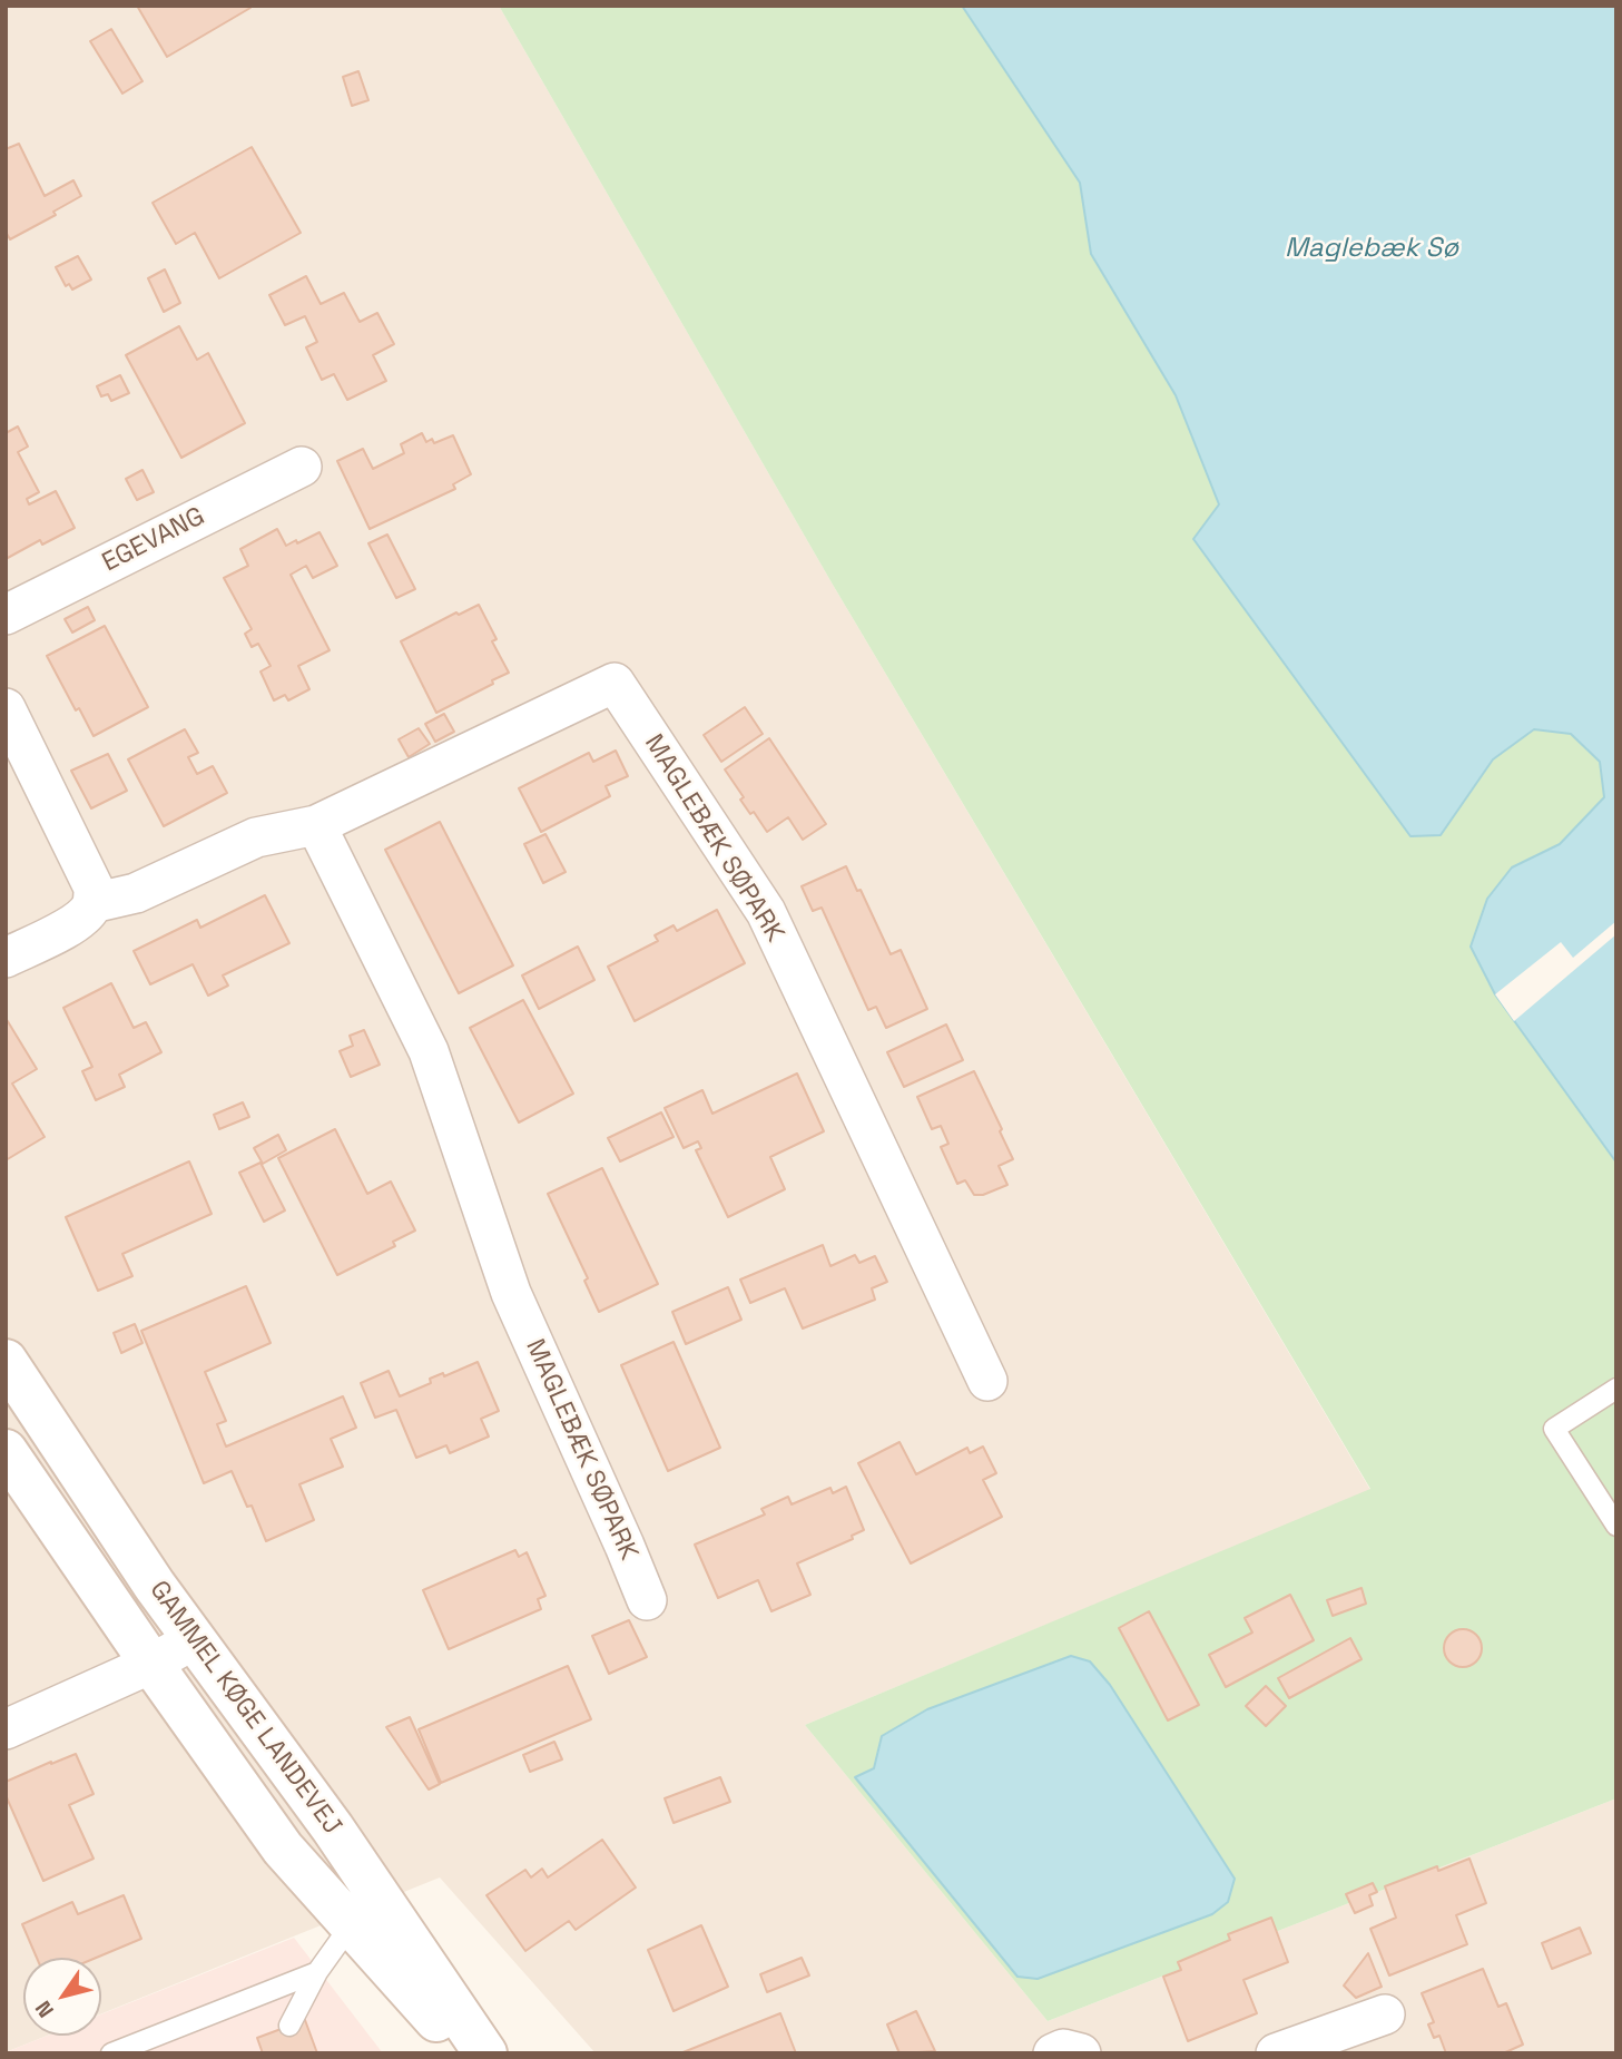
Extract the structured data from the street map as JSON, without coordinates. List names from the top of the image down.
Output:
{
  "streets": {
    "main road": ["GAMMEL KØGE LANDEVEJ"],
    "street": ["EGEVANG", "MAGLEBÆK SØPARK"]
  },
  "water": ["Maglebæk Sø"],
  "north": "bottom left"
}
